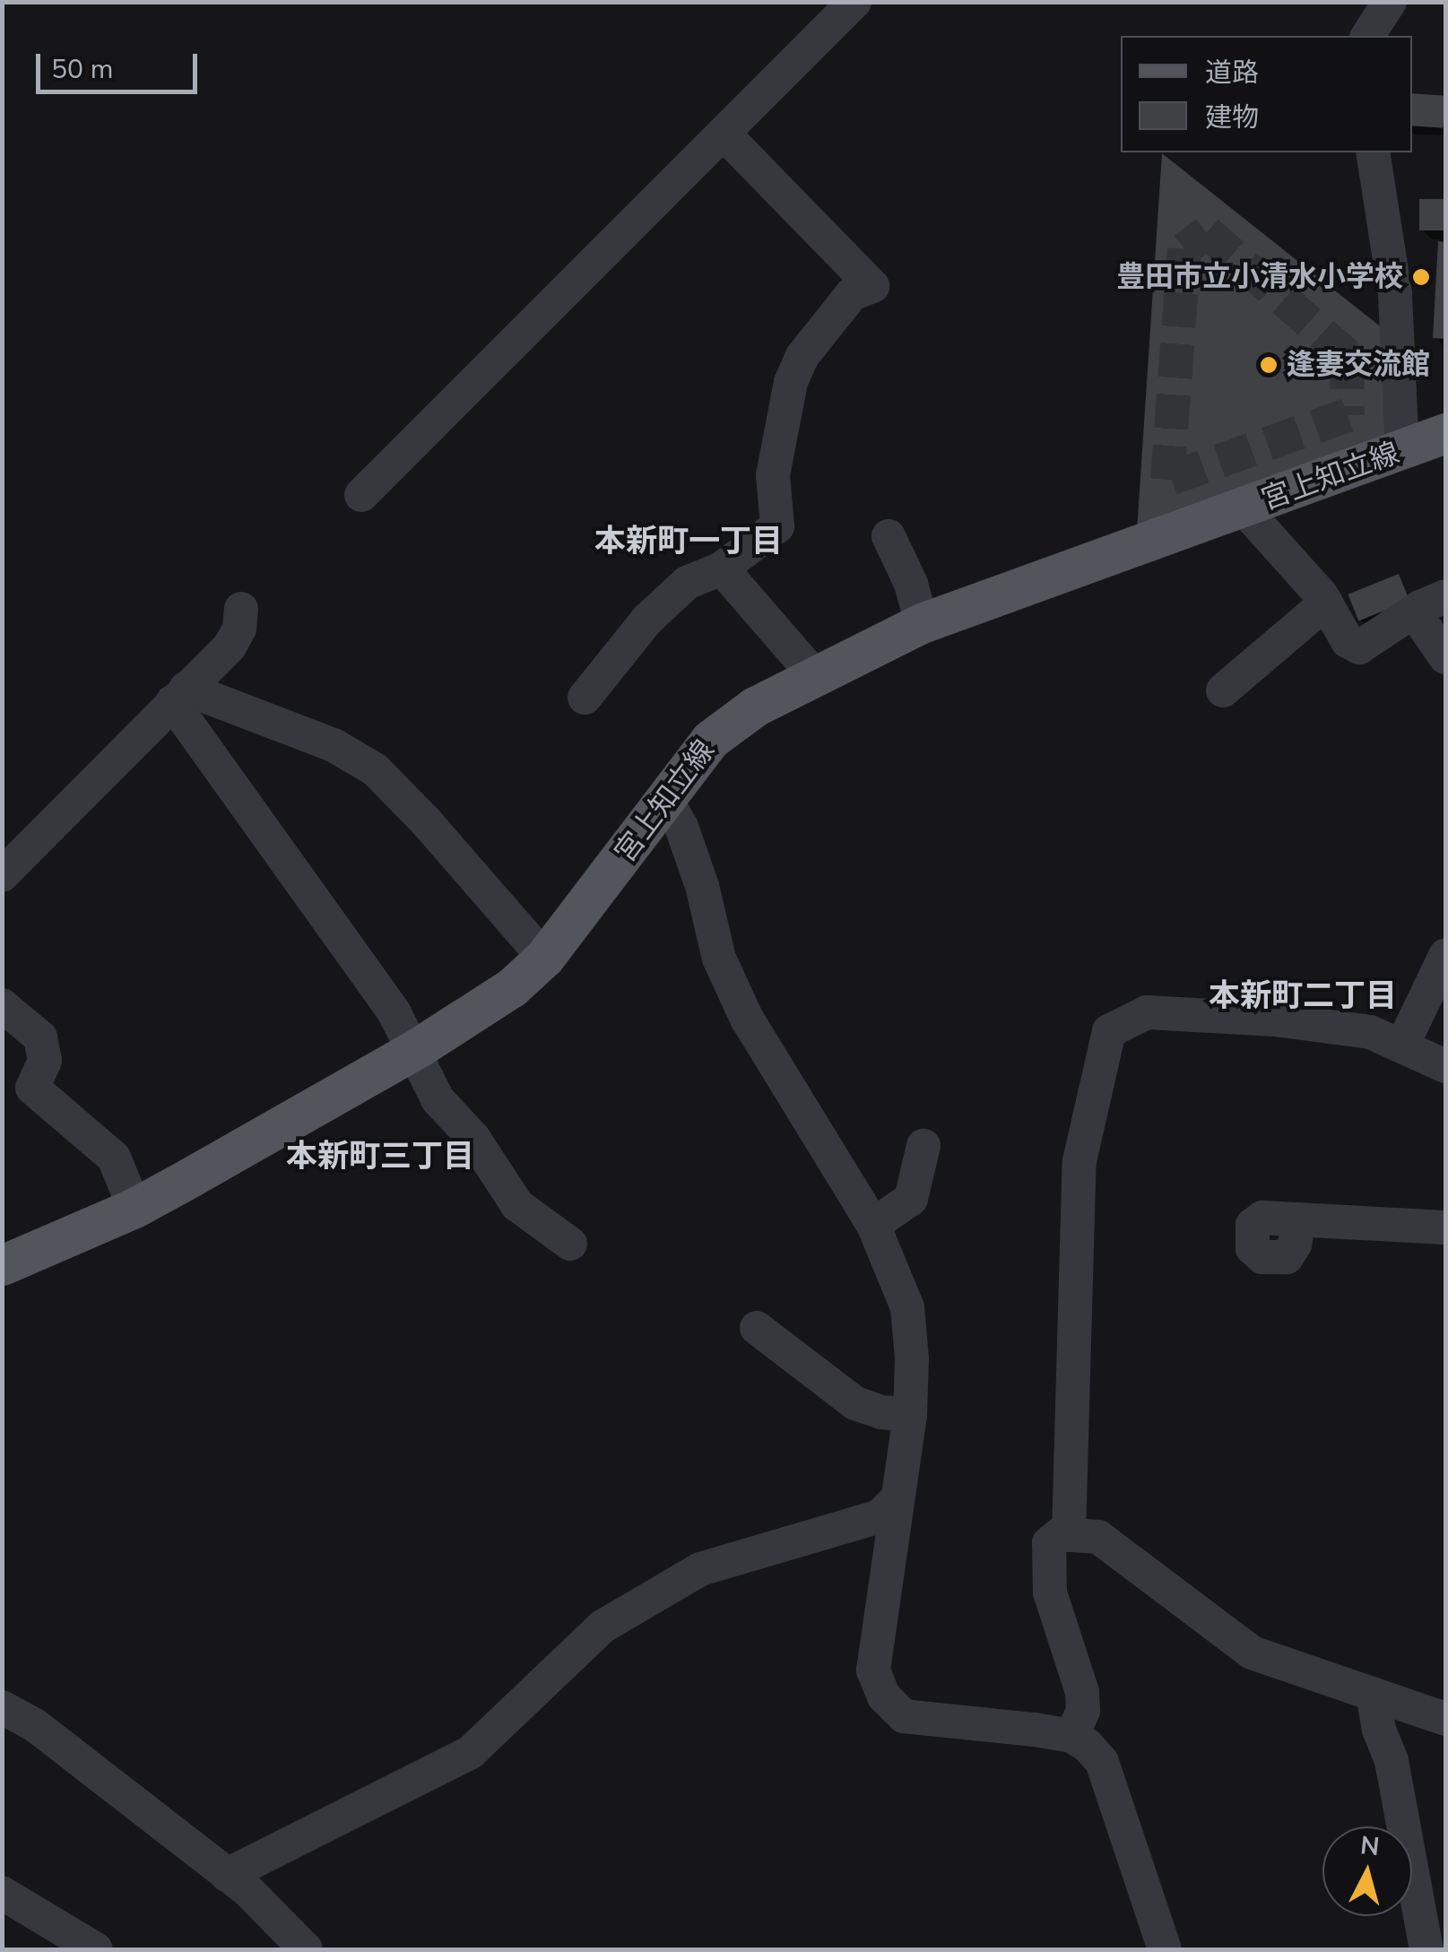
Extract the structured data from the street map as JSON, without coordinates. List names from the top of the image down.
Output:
{
  "streets": {
    "main road": ["宮上知立線"]
  },
  "districts": ["本新町一丁目", "本新町二丁目", "本新町三丁目"],
  "places": ["豊田市立小清水小学校", "逢妻交流館"],
  "legend": ["道路", "建物"],
  "scale_bar": "50 m",
  "north": "top"
}
